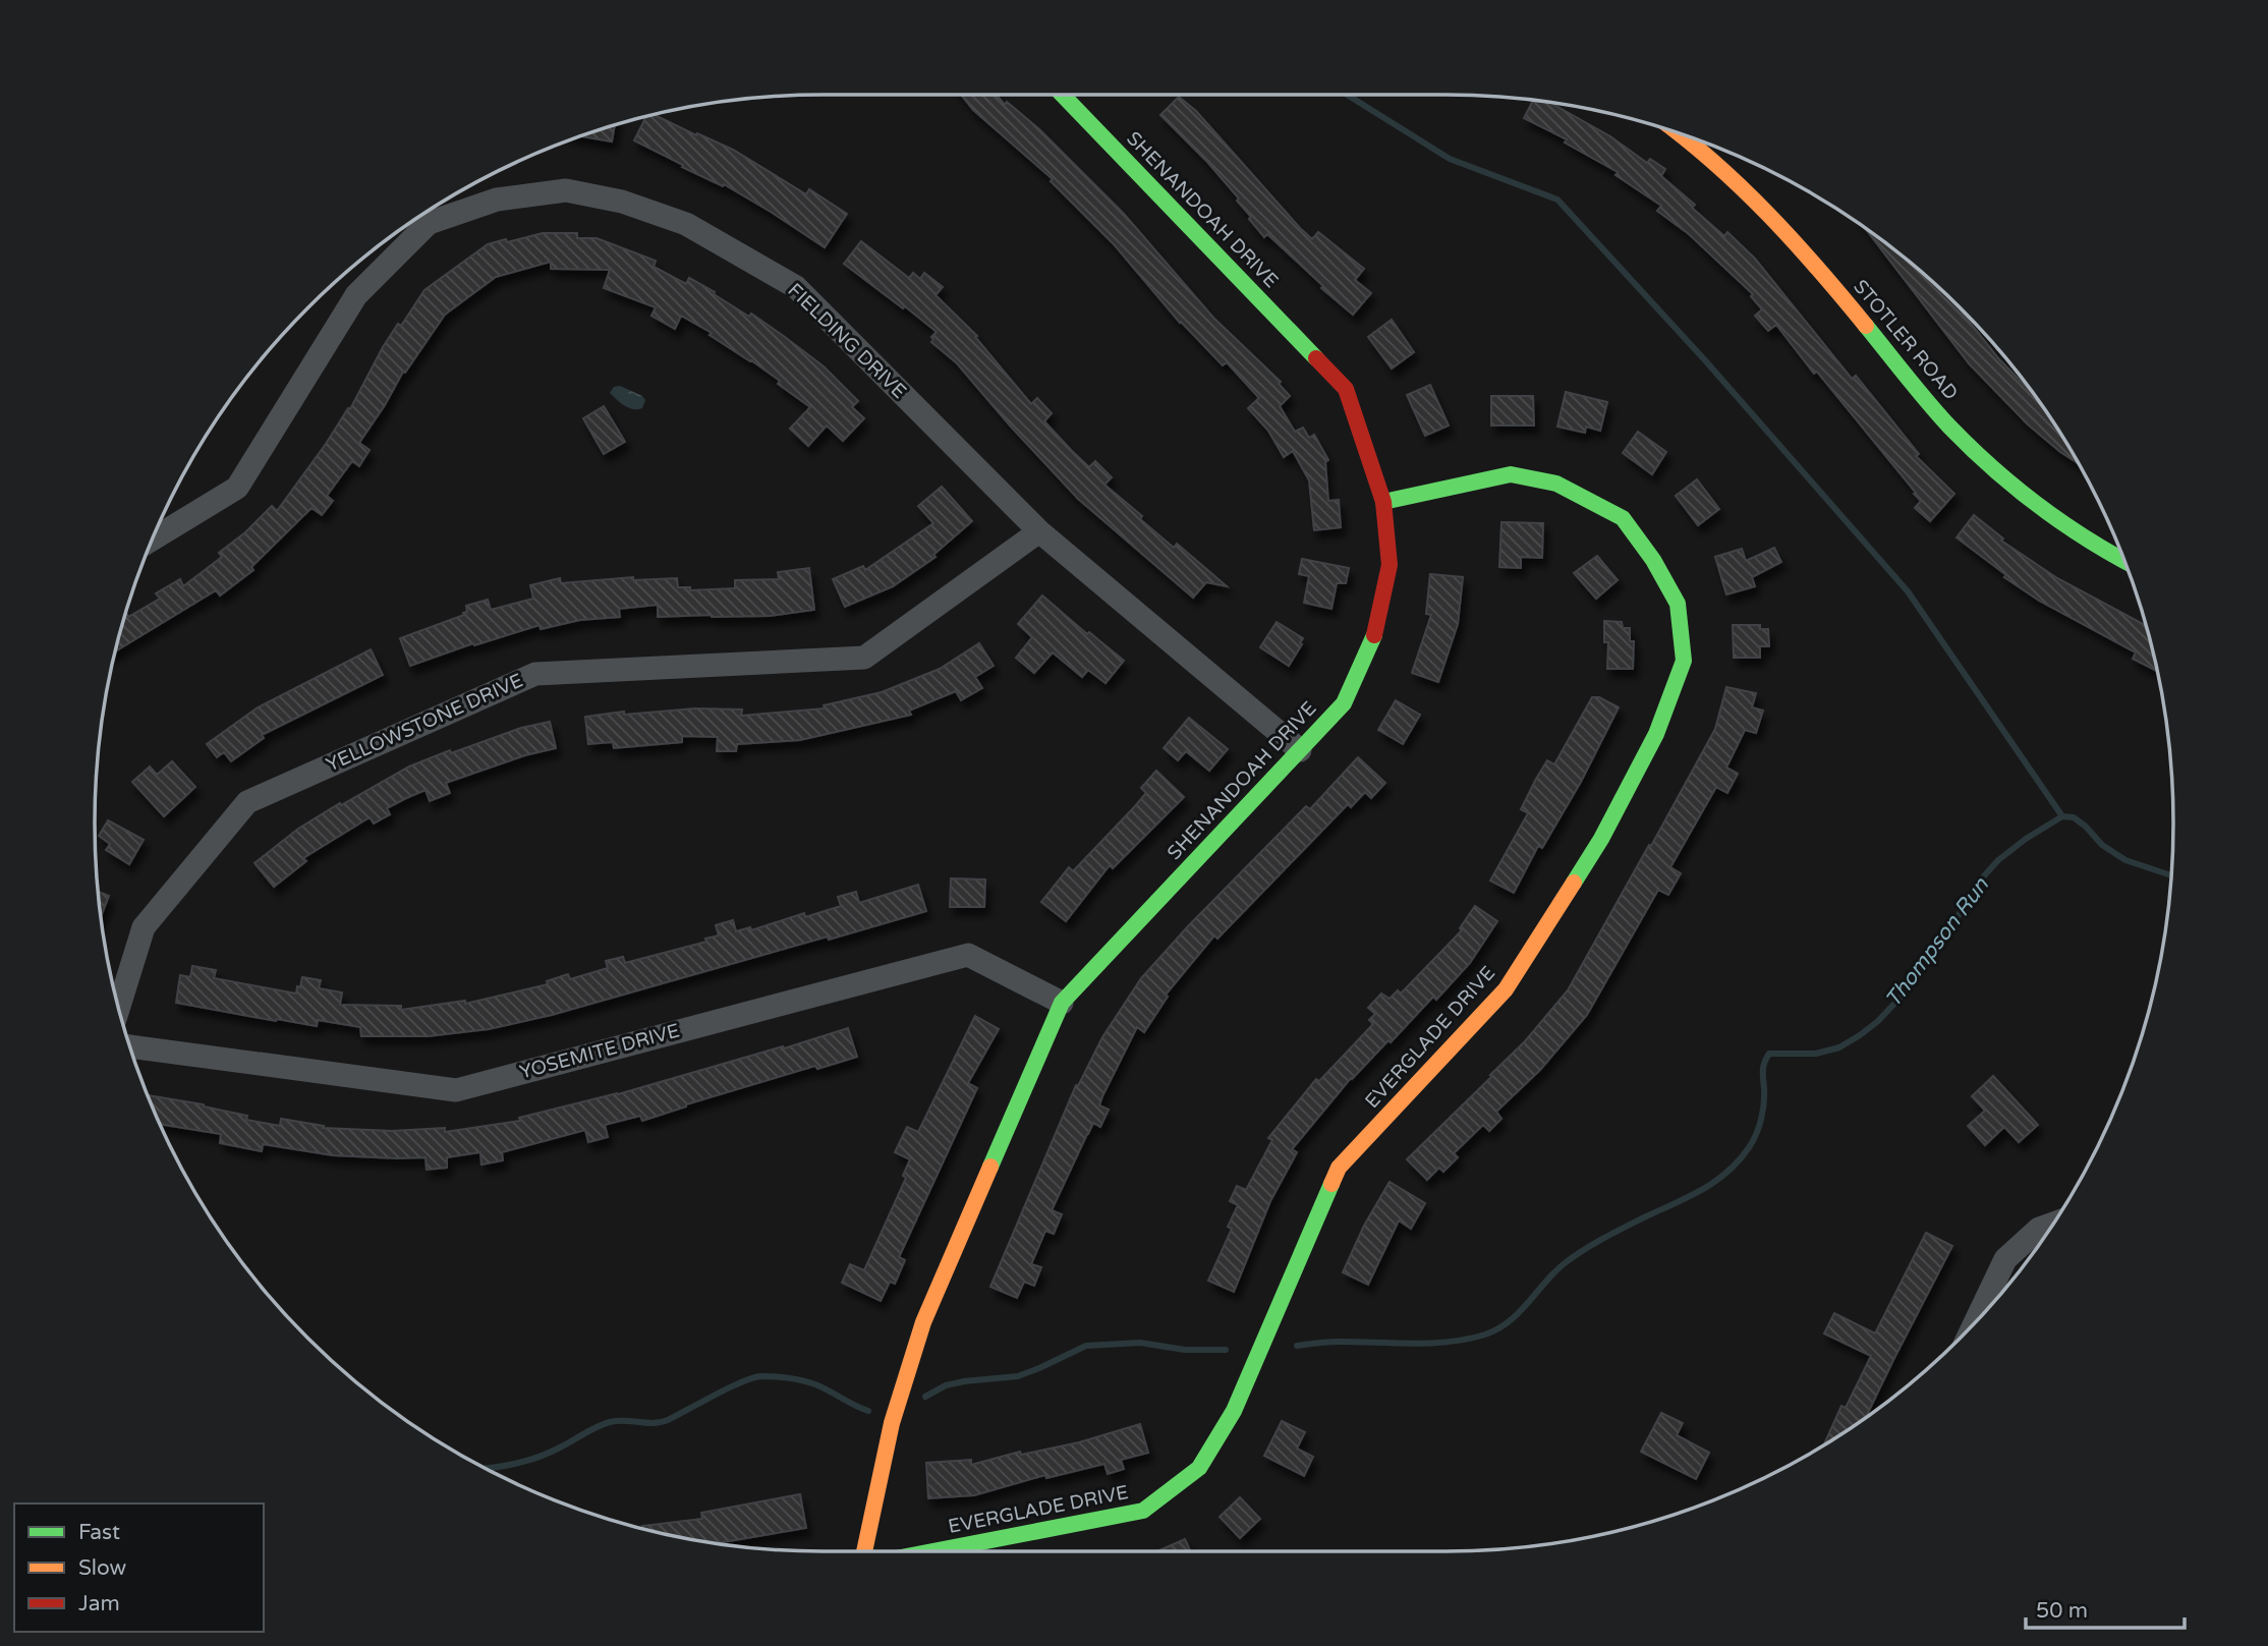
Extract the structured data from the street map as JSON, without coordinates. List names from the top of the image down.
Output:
{
  "streets": {
    "street": [
      "SHENANDOAH DRIVE",
      "STOTLER ROAD",
      "FIELDING DRIVE",
      "YELLOWSTONE DRIVE",
      "EVERGLADE DRIVE",
      "YOSEMITE DRIVE"
    ]
  },
  "crossings": [
    ["SHENANDOAH DRIVE", "FIELDING DRIVE"],
    ["SHENANDOAH DRIVE", "EVERGLADE DRIVE"],
    ["SHENANDOAH DRIVE", "YOSEMITE DRIVE"],
    ["FIELDING DRIVE", "YELLOWSTONE DRIVE"]
  ],
  "water": ["Thompson Run"],
  "legend": ["Fast", "Slow", "Jam"],
  "scale_bar": "50 m"
}
